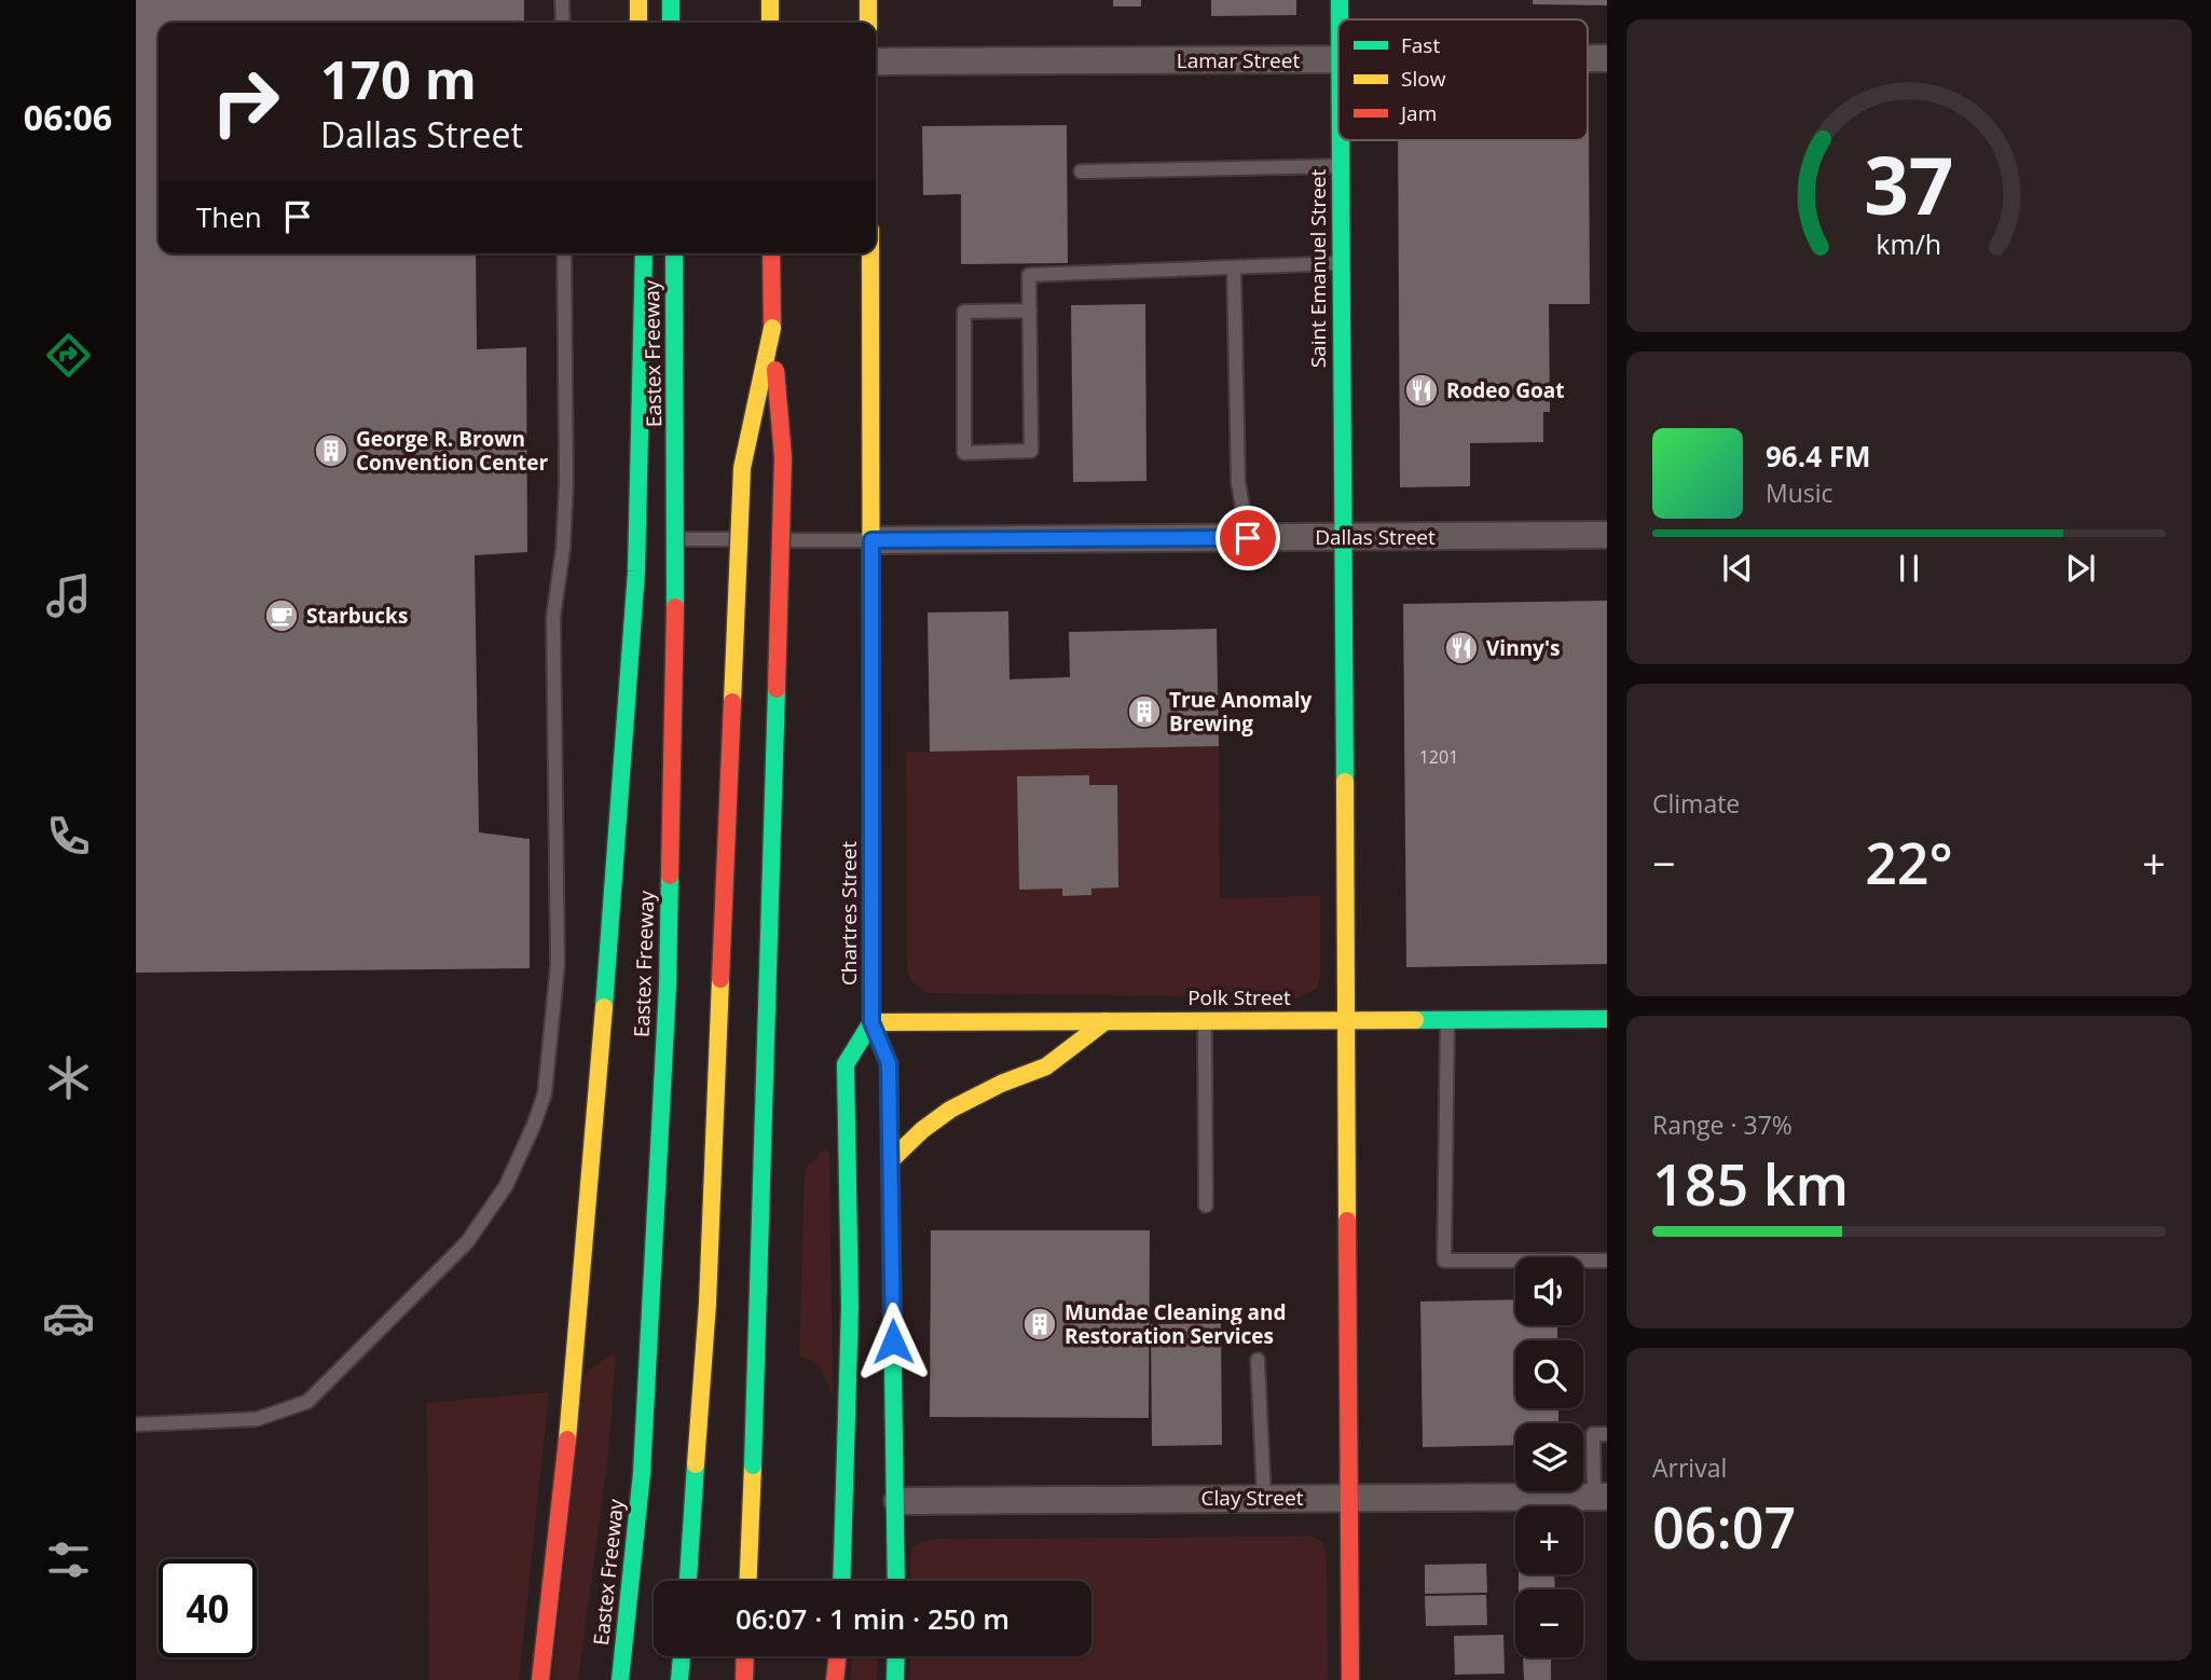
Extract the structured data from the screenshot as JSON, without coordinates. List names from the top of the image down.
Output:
{
  "streets": {
    "main road": [
      "Saint Emanuel Street",
      "Eastex Freeway",
      "Chartres Street",
      "Polk Street"
    ],
    "street": ["Lamar Street", "Dallas Street", "Clay Street"]
  },
  "crossings": [
    ["Saint Emanuel Street", "Dallas Street"],
    ["Saint Emanuel Street", "Polk Street"],
    ["Saint Emanuel Street", "Clay Street"],
    ["Dallas Street", "Chartres Street"],
    ["Chartres Street", "Polk Street"],
    ["Chartres Street", "Clay Street"]
  ],
  "places": {
    "restaurant": ["Rodeo Goat", "Vinny's"],
    "building": ["George R. Brown Convention Center", "True Anomaly Brewing", "Mundae Cleaning and Restoration Services"],
    "cafe": ["Starbucks"]
  },
  "house_numbers": ["1201"],
  "legend": ["Fast", "Slow", "Jam"],
  "page": {
    "tabs": "06:06",
    "turn": ["170 m", "Dallas Street"],
    "then": "Then",
    "song": ["96.4 FM", "Music"],
    "tile": [
      "Climate",
      ["Range · 37%", "185 km"],
      ["Arrival", "06:07"]
    ],
    "heat": ["−", "22°", "+"],
    "map_buttons": ["+", "−"],
    "limit": "40",
    "trip": "06:07 · 1 min · 250 m",
    "gauge": ["37", "km/h"]
  }
}
